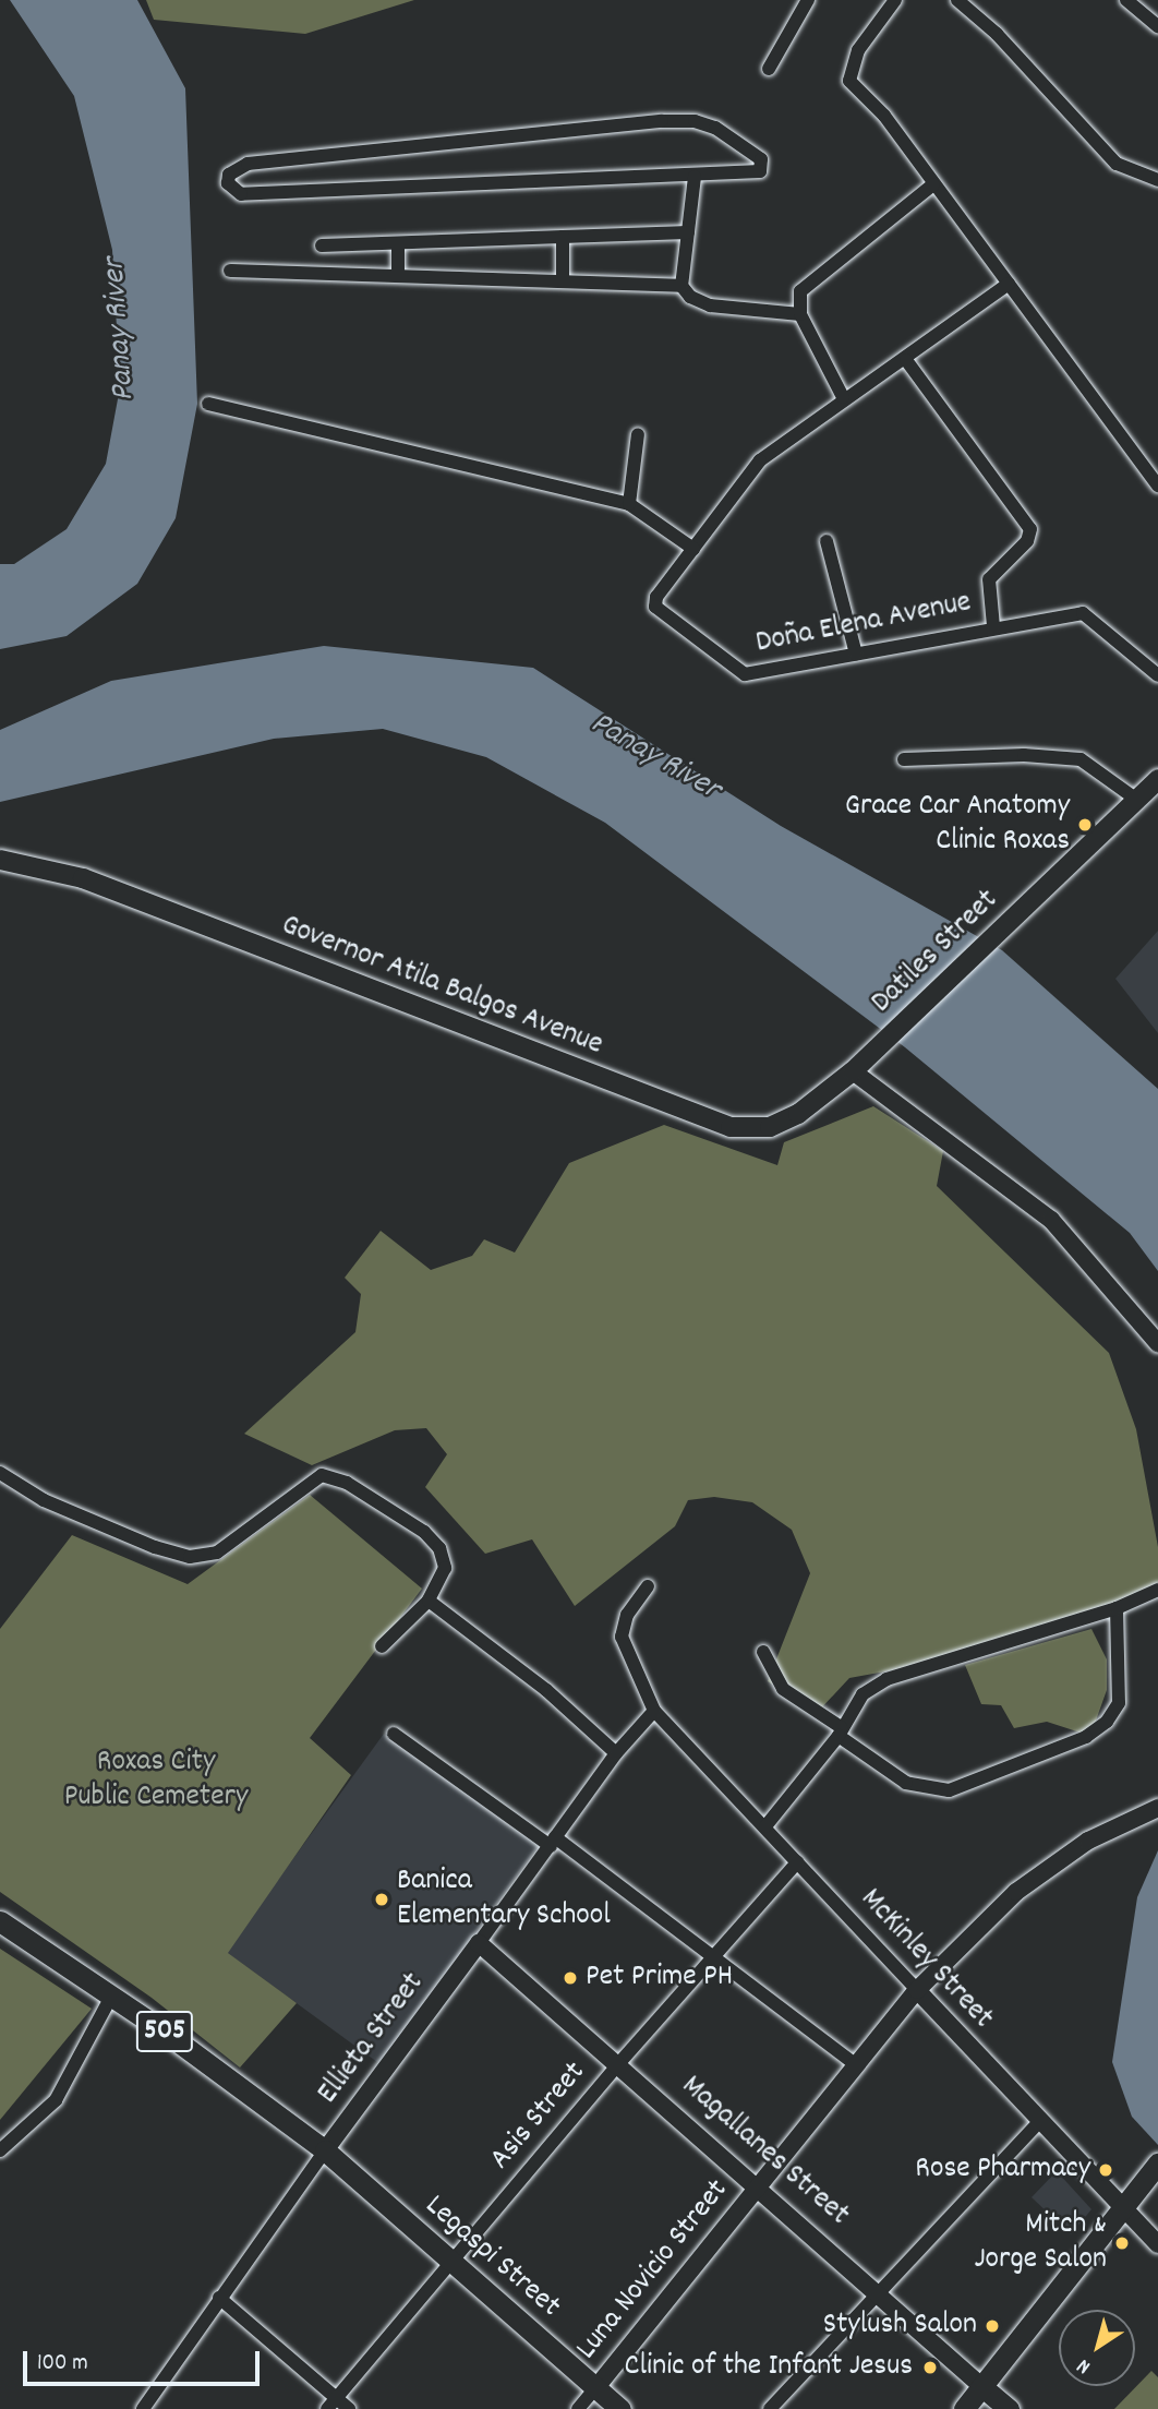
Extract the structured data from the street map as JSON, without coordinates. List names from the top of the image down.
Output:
{
  "streets": {
    "main road": [
      "Datiles Street",
      "Governor Atila Balgos Avenue",
      "505",
      "Magallanes Street",
      "Legaspi Street"
    ],
    "street": [
      "Doña Elena Avenue",
      "McKinley Street",
      "Ellieta Street",
      "Asis Street",
      "Luna Novicio Street"
    ]
  },
  "crossings": [
    ["Datiles Street", "Governor Atila Balgos Avenue"],
    ["McKinley Street", "Ellieta Street"],
    ["McKinley Street", "Asis Street"],
    ["McKinley Street", "Luna Novicio Street"],
    ["505", "Ellieta Street"],
    ["505", "Legaspi Street"],
    ["Ellieta Street", "Magallanes Street"],
    ["Ellieta Street", "Legaspi Street"],
    ["Asis Street", "Magallanes Street"],
    ["Asis Street", "Legaspi Street"],
    ["Magallanes Street", "Luna Novicio Street"],
    ["Legaspi Street", "Luna Novicio Street"]
  ],
  "water": ["Panay River"],
  "parks": ["Roxas City Public Cemetery"],
  "places": [
    "Grace Car Anatomy Clinic Roxas",
    "Banica Elementary School",
    "Pet Prime PH",
    "Rose Pharmacy",
    "Mitch & Jorge Salon",
    "Stylush Salon",
    "Clinic of the Infant Jesus"
  ],
  "scale_bar": "100 m",
  "north": "bottom left"
}
